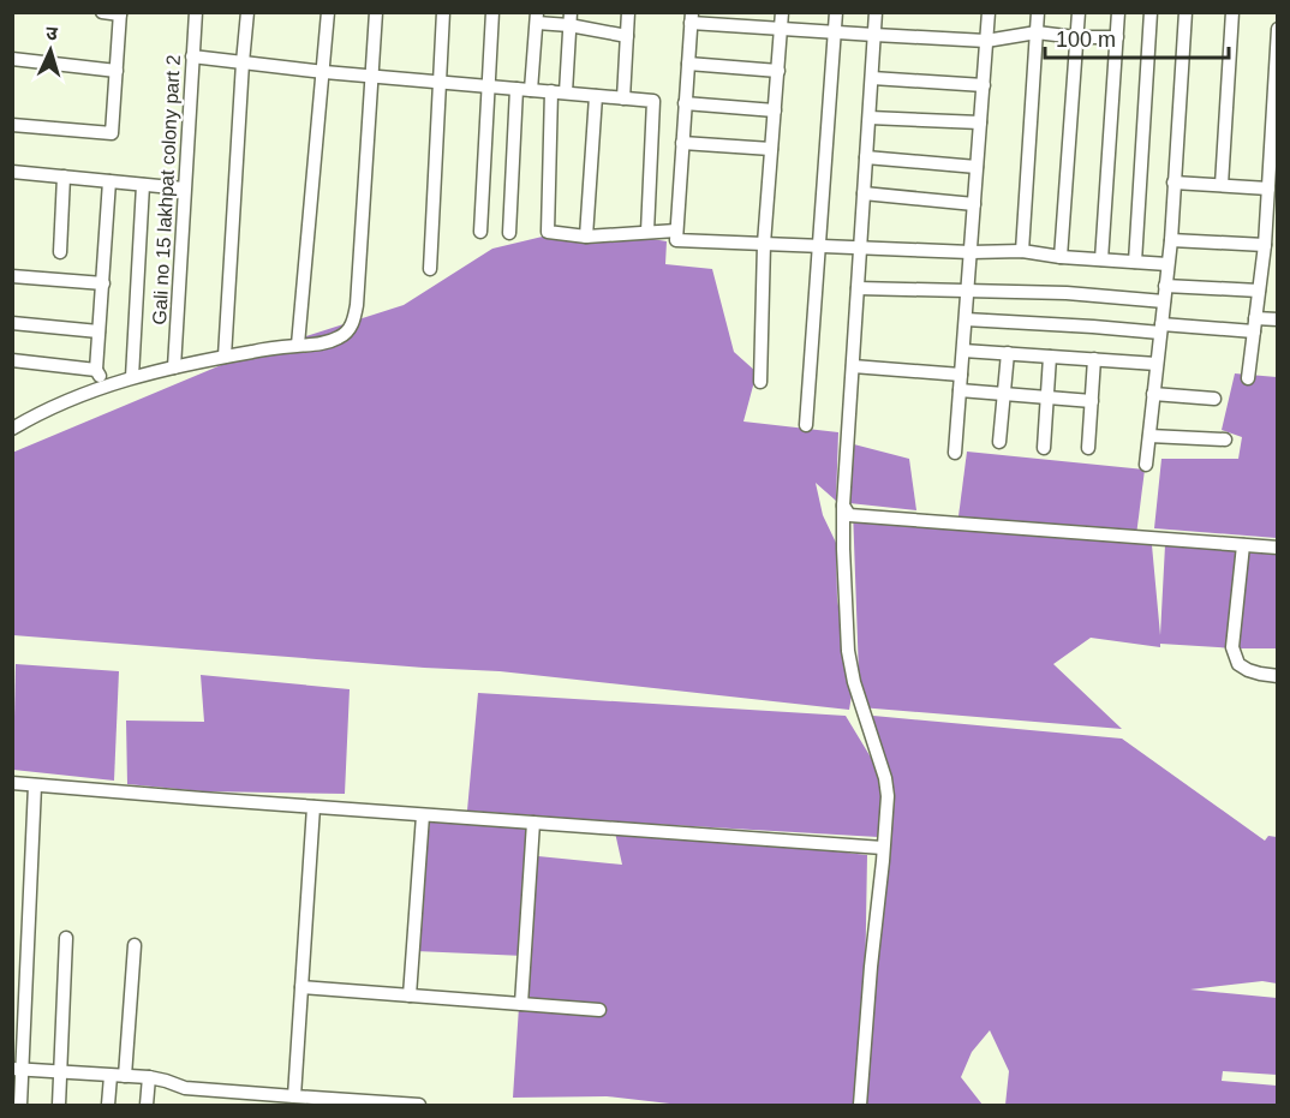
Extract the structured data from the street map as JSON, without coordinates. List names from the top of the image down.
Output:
{
  "streets": {
    "street": ["Gali no 15 lakhpat colony part 2"]
  },
  "scale_bar": "100 m",
  "north": "top"
}
